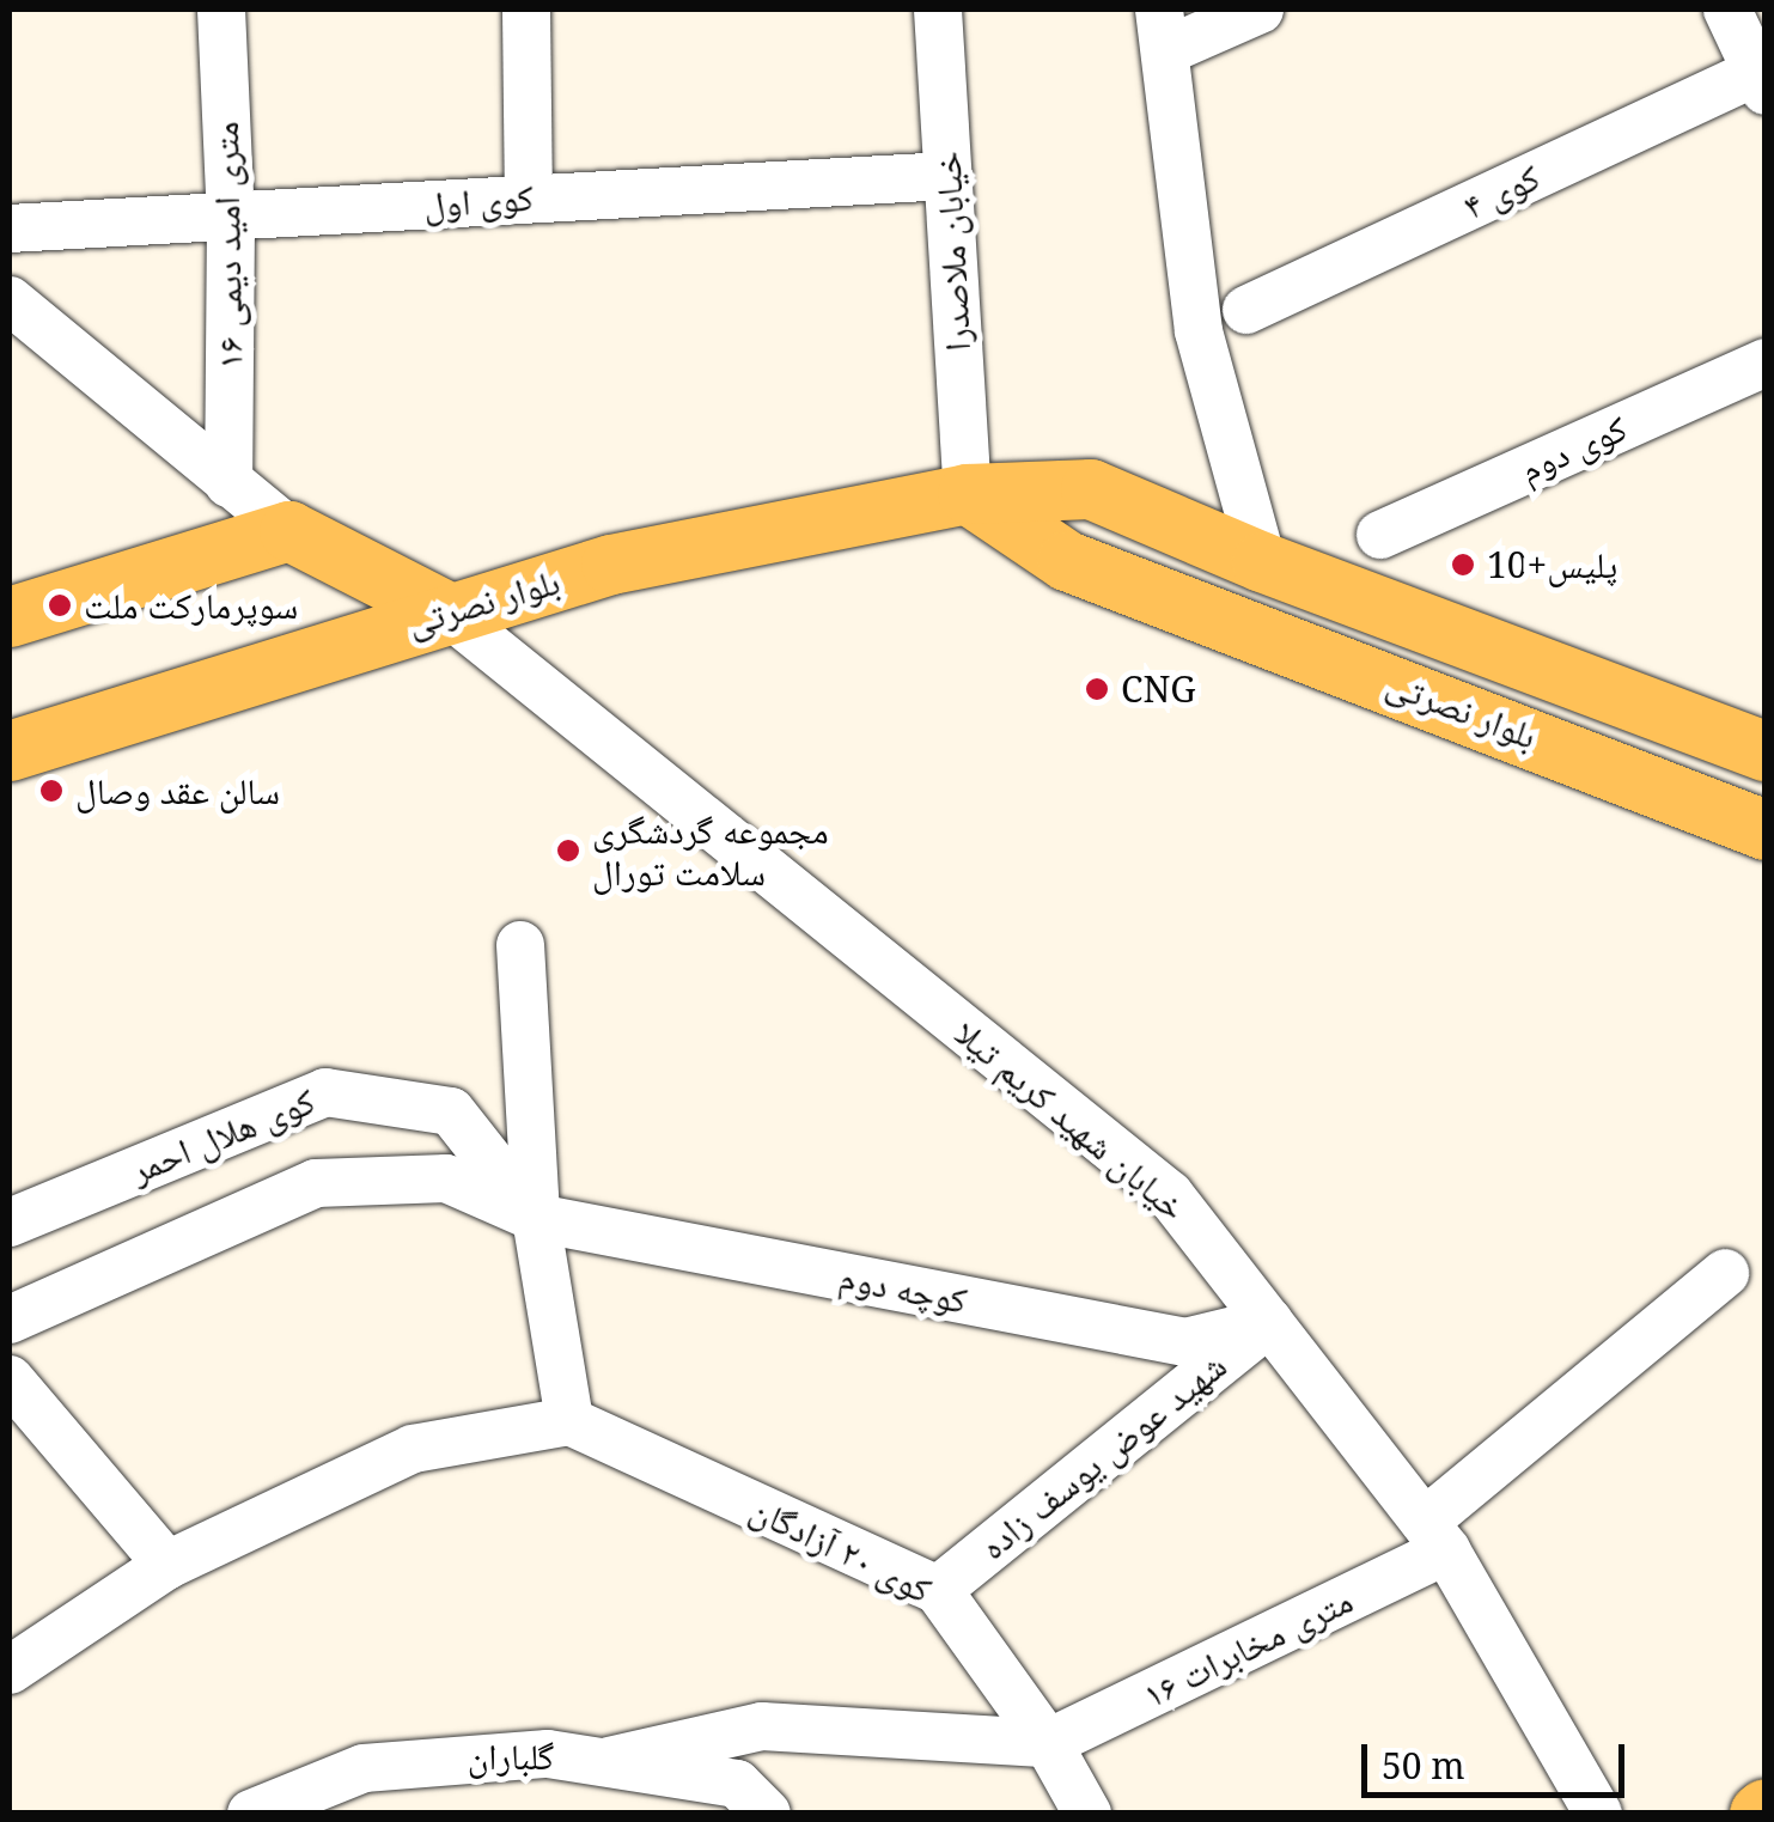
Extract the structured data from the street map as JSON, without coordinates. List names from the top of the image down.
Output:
{
  "streets": {
    "main road": ["بلوار نصرتی"],
    "street": [
      "کوی ۴",
      "کوی اول",
      "۱۶ متری امید دیمی",
      "خیابان ملاصدرا",
      "کوی دوم",
      "خیابان شهید کریم تیلا",
      "کوی هلال احمر",
      "کوچه دوم",
      "شهید عوض یوسف زاده",
      "کوی ۲۰ آزادگان",
      "۱۶ متری مخابرات",
      "گلباران"
    ]
  },
  "crossings": [
    ["کوی اول", "۱۶ متری امید دیمی"],
    ["کوی اول", "خیابان ملاصدرا"],
    ["خیابان ملاصدرا", "بلوار نصرتی"],
    ["بلوار نصرتی", "خیابان شهید کریم تیلا"],
    ["خیابان شهید کریم تیلا", "کوچه دوم"],
    ["خیابان شهید کریم تیلا", "شهید عوض یوسف زاده"],
    ["خیابان شهید کریم تیلا", "۱۶ متری مخابرات"],
    ["کوی هلال احمر", "کوچه دوم"],
    ["کوچه دوم", "شهید عوض یوسف زاده"],
    ["شهید عوض یوسف زاده", "کوی ۲۰ آزادگان"],
    ["کوی ۲۰ آزادگان", "۱۶ متری مخابرات"]
  ],
  "places": [
    "پلیس+10",
    "سوپرمارکت ملت",
    "CNG",
    "سالن عقد وصال",
    "مجموعه گردشگری سلامت تورال"
  ],
  "scale_bar": "50 m"
}
